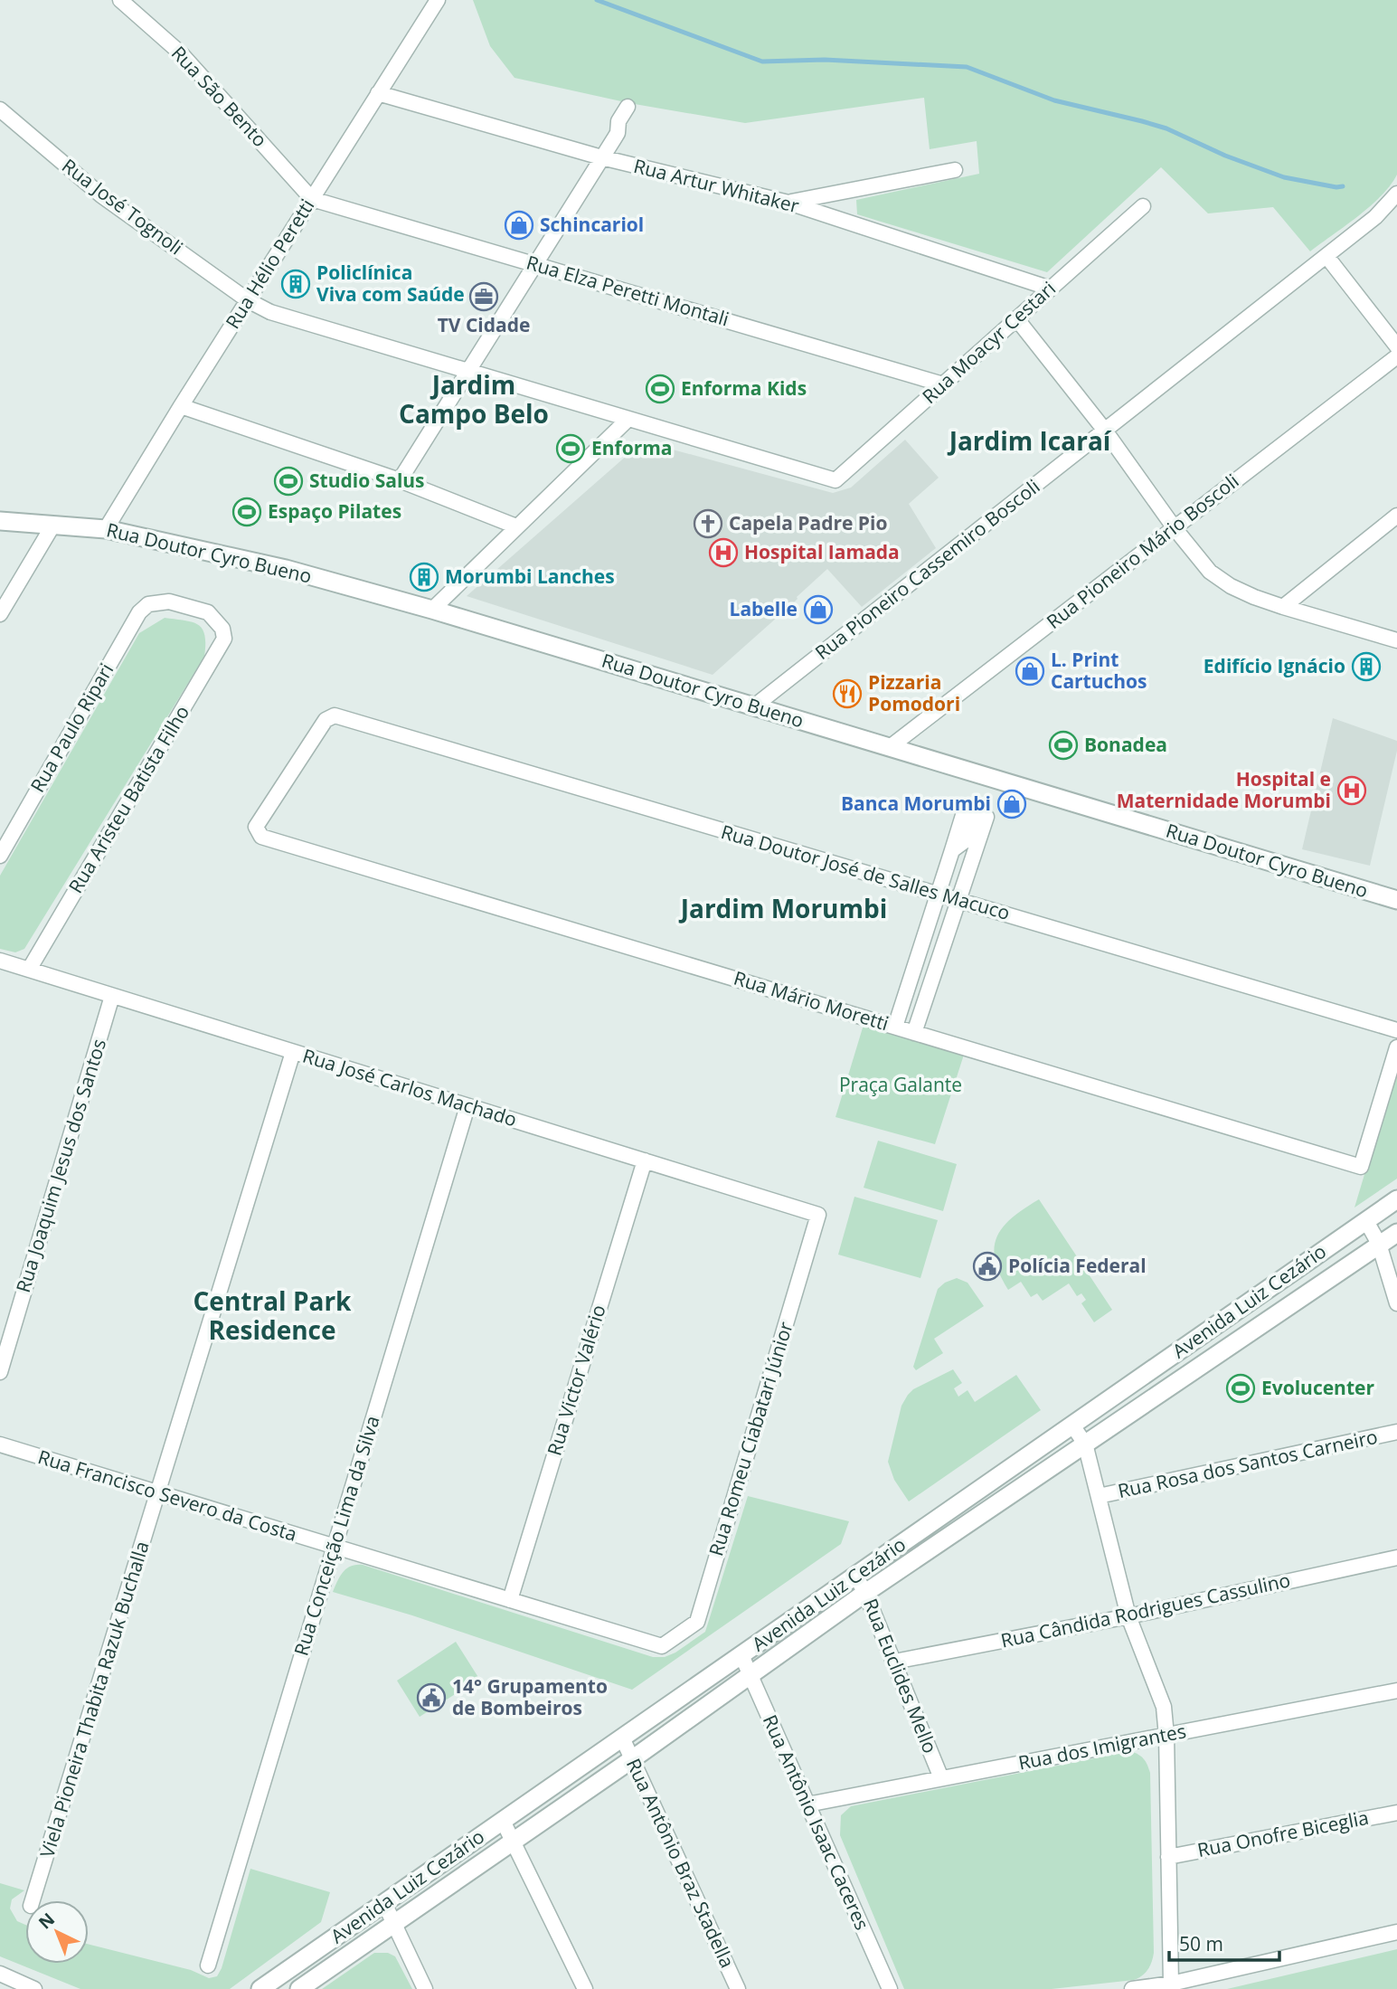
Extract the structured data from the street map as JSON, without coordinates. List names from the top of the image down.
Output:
{
  "streets": {
    "street": [
      "Rua São Bento",
      "Rua Artur Whitaker",
      "Rua José Tognoli",
      "Rua Hélio Peretti",
      "Rua Elza Peretti Montali",
      "Rua Moacyr Cestari",
      "Rua Pioneiro Mário Boscoli",
      "Rua Doutor Cyro Bueno",
      "Rua Pioneiro Cassemiro Boscoli",
      "Rua Paulo Ripari",
      "Rua Aristeu Batista Filho",
      "Rua Doutor José de Salles Macuco",
      "Rua Mário Moretti",
      "Rua José Carlos Machado",
      "Rua Joaquim Jesus dos Santos",
      "Avenida Luiz Cezário",
      "Rua Victor Valério",
      "Rua Romeu Ciabatari Júnior",
      "Rua Rosa dos Santos Carneiro",
      "Rua Francisco Severo da Costa",
      "Rua Conceição Lima da Silva",
      "Rua Cândida Rodrigues Cassulino",
      "Rua Euclides Mello",
      "Viela Pioneira Thabita Razuk Buchalla",
      "Rua dos Imigrantes",
      "Rua Antônio Isaac Caceres",
      "Rua Onofre Biceglia",
      "Rua Antônio Braz Stadella"
    ]
  },
  "crossings": [
    ["Rua São Bento", "Rua Hélio Peretti"],
    ["Rua São Bento", "Rua Elza Peretti Montali"],
    ["Rua Artur Whitaker", "Rua Hélio Peretti"],
    ["Rua Artur Whitaker", "Rua Moacyr Cestari"],
    ["Rua José Tognoli", "Rua Hélio Peretti"],
    ["Rua José Tognoli", "Rua Moacyr Cestari"],
    ["Rua Hélio Peretti", "Rua Elza Peretti Montali"],
    ["Rua Hélio Peretti", "Rua Doutor Cyro Bueno"],
    ["Rua Elza Peretti Montali", "Rua Moacyr Cestari"],
    ["Rua Pioneiro Mário Boscoli", "Rua Doutor Cyro Bueno"],
    ["Rua Doutor Cyro Bueno", "Rua Pioneiro Cassemiro Boscoli"],
    ["Rua Paulo Ripari", "Rua Aristeu Batista Filho"],
    ["Rua Aristeu Batista Filho", "Rua José Carlos Machado"],
    ["Rua Doutor José de Salles Macuco", "Rua Mário Moretti"],
    ["Rua José Carlos Machado", "Rua Joaquim Jesus dos Santos"],
    ["Rua José Carlos Machado", "Rua Victor Valério"],
    ["Rua José Carlos Machado", "Rua Romeu Ciabatari Júnior"],
    ["Rua José Carlos Machado", "Rua Conceição Lima da Silva"],
    ["Rua José Carlos Machado", "Viela Pioneira Thabita Razuk Buchalla"],
    ["Avenida Luiz Cezário", "Rua Euclides Mello"],
    ["Avenida Luiz Cezário", "Rua Antônio Isaac Caceres"],
    ["Avenida Luiz Cezário", "Rua Antônio Braz Stadella"],
    ["Rua Victor Valério", "Rua Francisco Severo da Costa"],
    ["Rua Romeu Ciabatari Júnior", "Rua Francisco Severo da Costa"],
    ["Rua Francisco Severo da Costa", "Rua Conceição Lima da Silva"],
    ["Rua Francisco Severo da Costa", "Viela Pioneira Thabita Razuk Buchalla"],
    ["Rua Cândida Rodrigues Cassulino", "Rua Euclides Mello"],
    ["Rua Euclides Mello", "Rua dos Imigrantes"],
    ["Rua dos Imigrantes", "Rua Antônio Isaac Caceres"]
  ],
  "districts": [
    "Jardim Campo Belo",
    "Jardim Icaraí",
    "Jardim Morumbi",
    "Central Park Residence"
  ],
  "parks": ["Praça Galante"],
  "places": {
    "shop": [
      "Schincariol",
      "Labelle",
      "L. Print Cartuchos",
      "Banca Morumbi"
    ],
    "building": ["Policlínica Viva com Saúde", "Morumbi Lanches", "Edifício Ignácio"],
    "office": ["TV Cidade"],
    "sports": [
      "Enforma Kids",
      "Enforma",
      "Studio Salus",
      "Espaço Pilates",
      "Bonadea",
      "Evolucenter"
    ],
    "church": ["Capela Padre Pio"],
    "hospital": ["Hospital Iamada", "Hospital e Maternidade Morumbi"],
    "restaurant": ["Pizzaria Pomodori"],
    "public building": ["Polícia Federal", "14° Grupamento de Bombeiros"]
  },
  "scale_bar": "50 m",
  "north": "top left"
}
